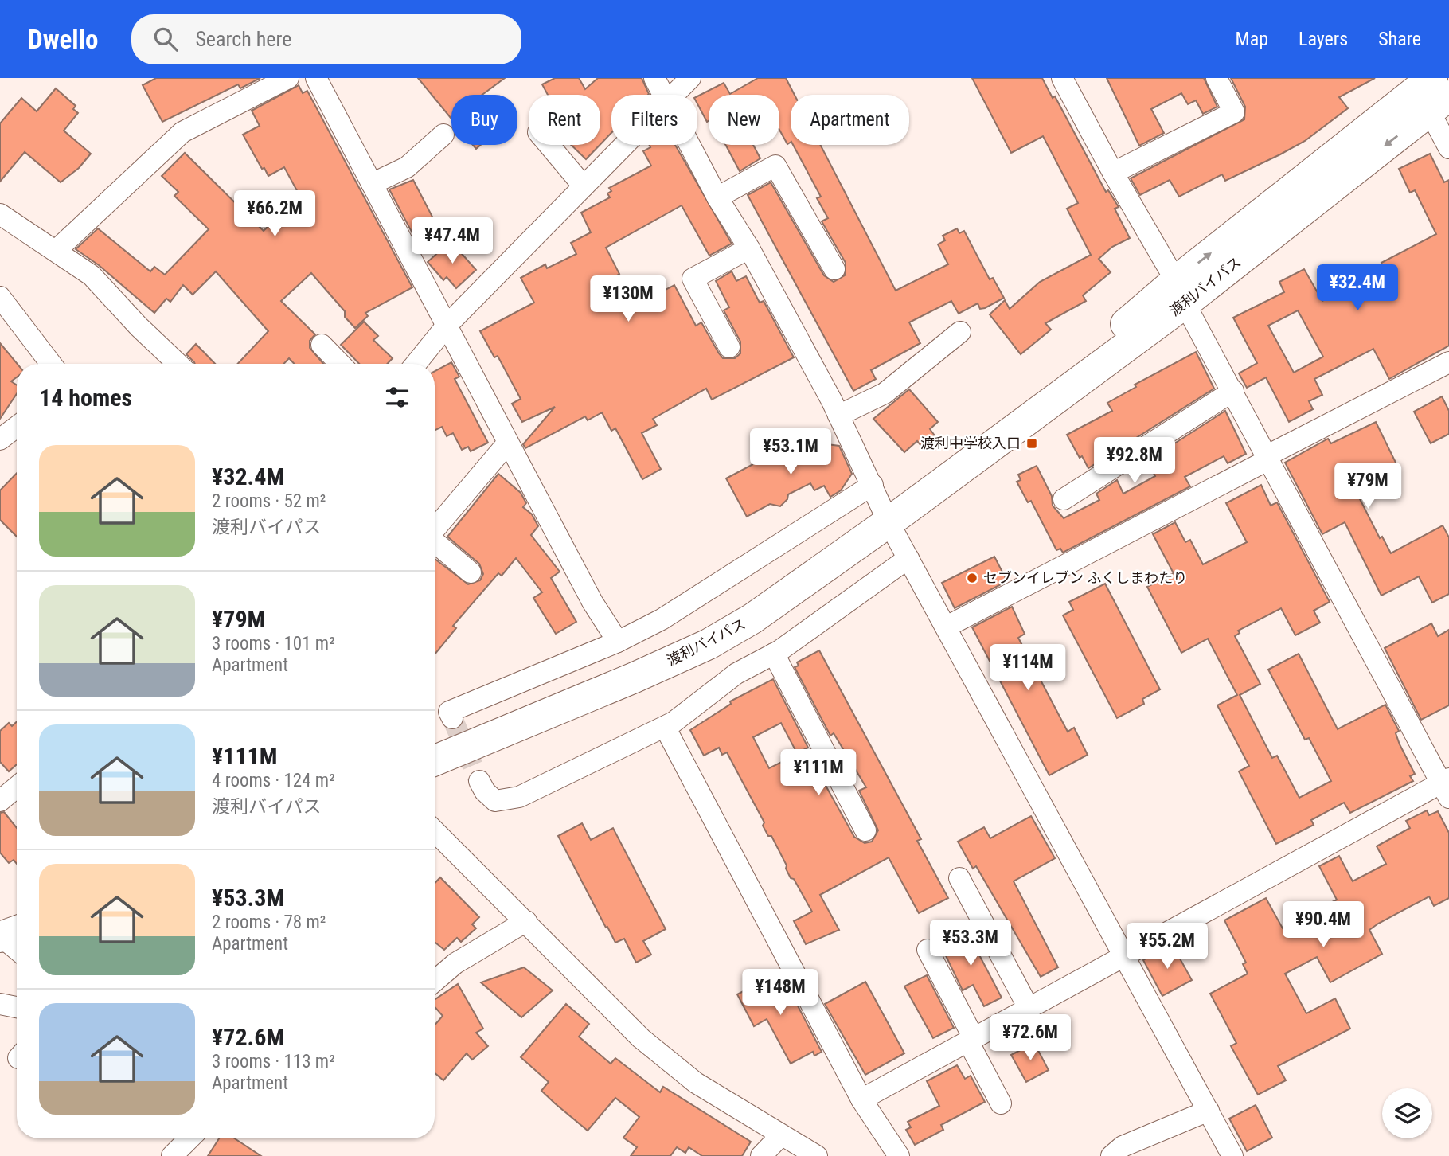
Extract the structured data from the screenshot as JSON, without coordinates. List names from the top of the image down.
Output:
{
  "streets": {
    "highway": ["渡利バイパス"]
  },
  "places": {
    "transit": ["渡利中学校入口"],
    "other": ["セブンイレブン ふくしまわたり"]
  },
  "page": {
    "header": "Dwello",
    "search": "Search here",
    "nav": ["Map", "Layers", "Share"],
    "chip": [
      "Buy",
      "Rent",
      "Filters",
      "New",
      "Apartment"
    ],
    "price": [
      "¥66.2M",
      "¥47.4M",
      "¥32.4M",
      "¥130M",
      "¥53.1M",
      "¥92.8M",
      "¥79M",
      "¥114M",
      "¥111M",
      "¥90.4M",
      "¥53.3M",
      "¥55.2M",
      "¥148M",
      "¥72.6M"
    ],
    "heading": "14 homes",
    "list": [
      {
        "name": "¥32.4M",
        "note": "2 rooms · 52 m² · 渡利バイパス"
      },
      {
        "name": "¥79M",
        "note": "3 rooms · 101 m² · Apartment"
      },
      {
        "name": "¥111M",
        "note": "4 rooms · 124 m² · 渡利バイパス"
      },
      {
        "name": "¥53.3M",
        "note": "2 rooms · 78 m² · Apartment"
      },
      {
        "name": "¥72.6M",
        "note": "3 rooms · 113 m² · Apartment"
      }
    ]
  }
}
